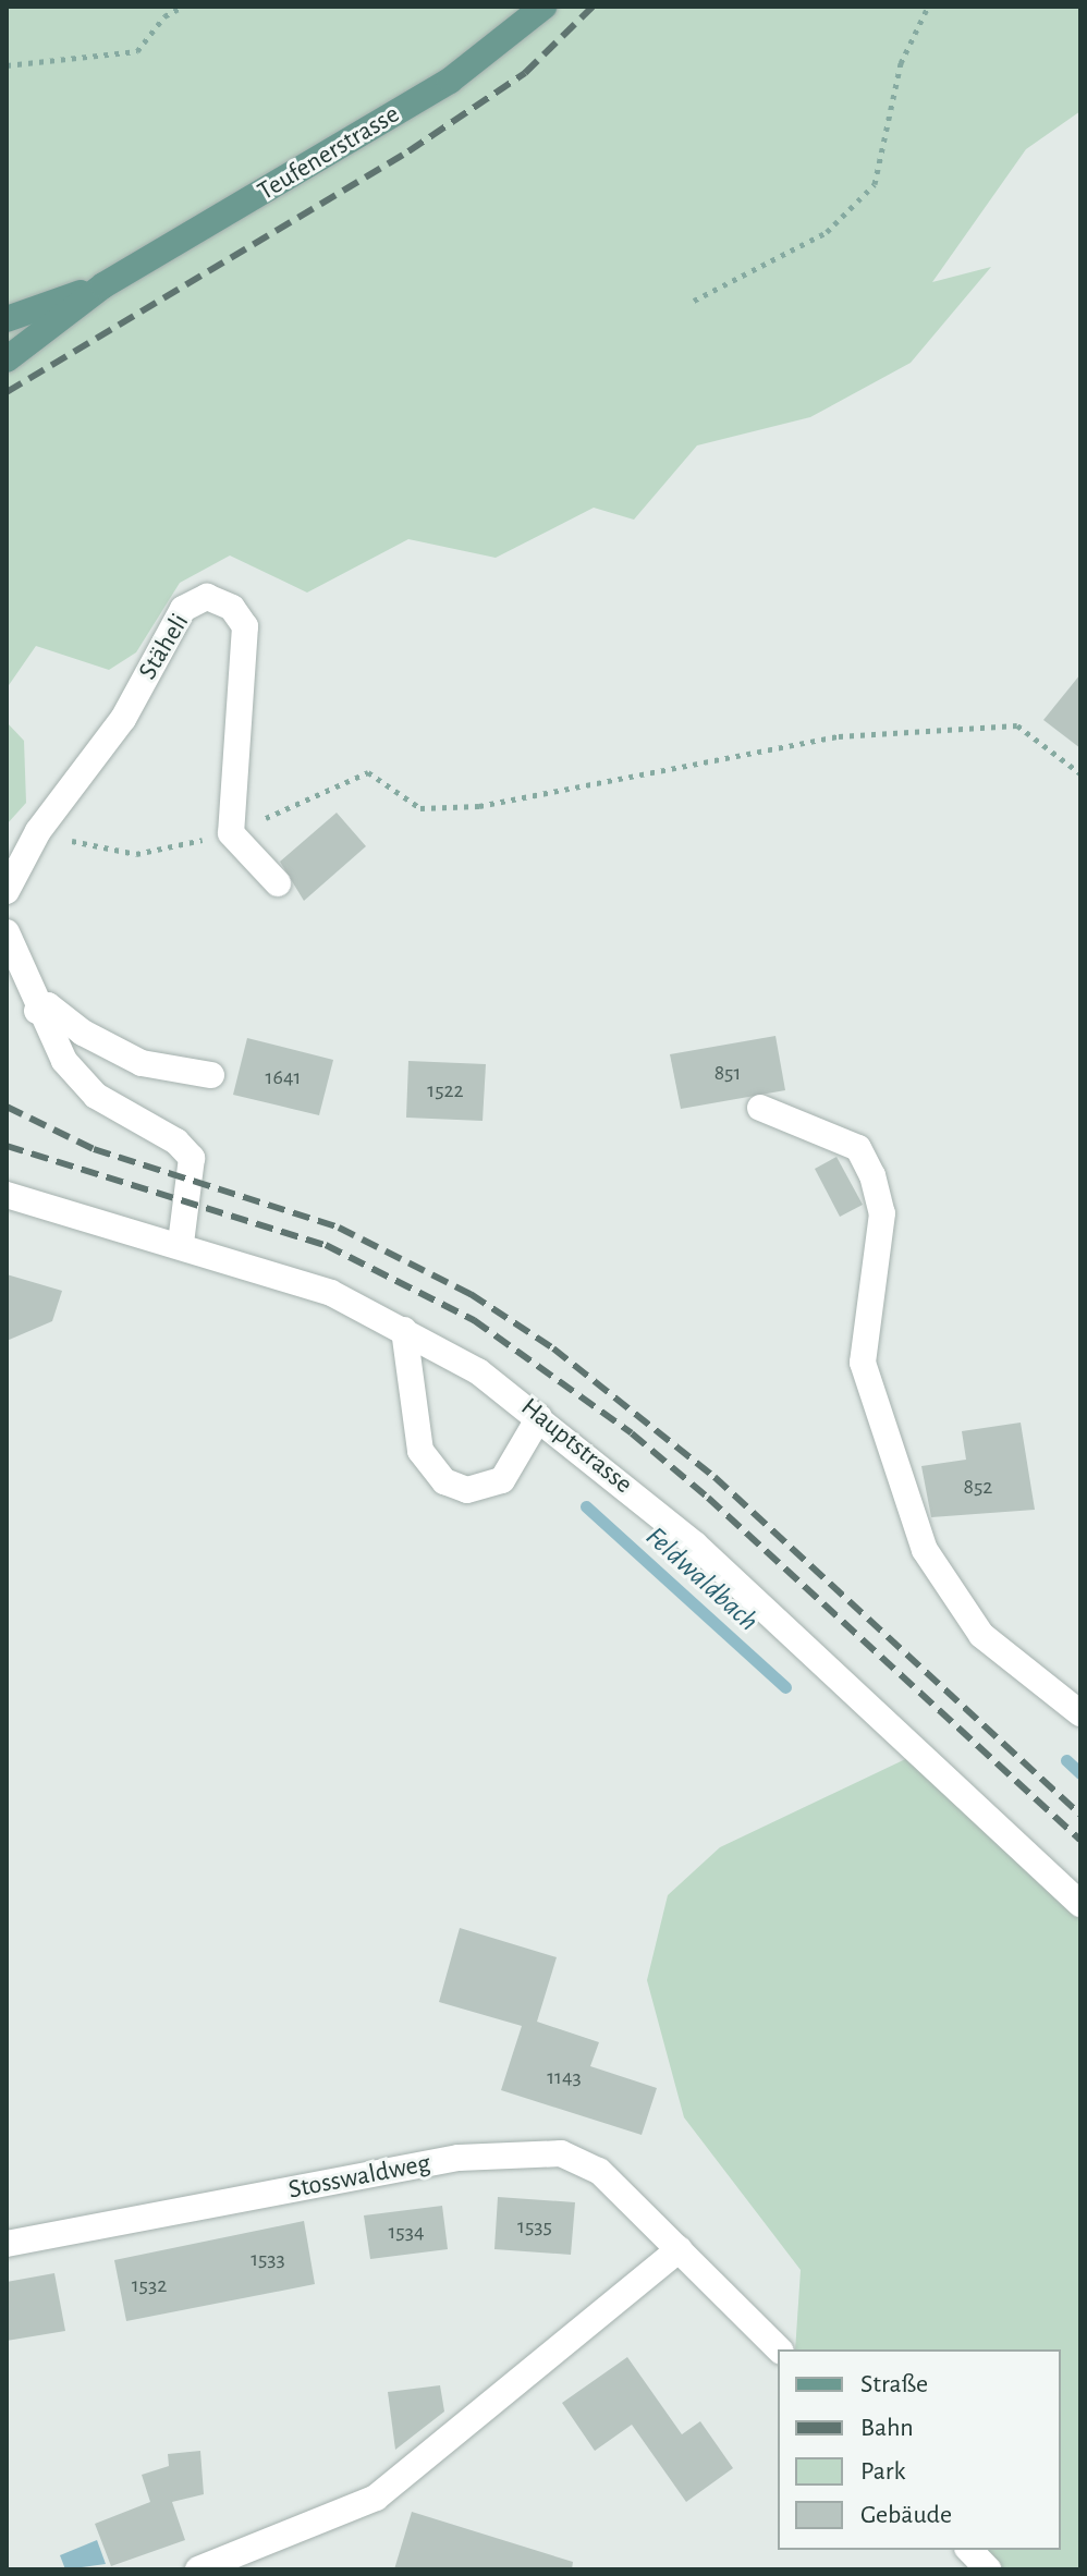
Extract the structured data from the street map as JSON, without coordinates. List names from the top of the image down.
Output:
{
  "streets": {
    "main road": ["Teufenerstrasse"],
    "street": ["Stäheli", "Hauptstrasse", "Stosswaldweg"]
  },
  "water": ["Feldwaldbach"],
  "house_numbers": [
    "851",
    "1641",
    "1522",
    "852",
    "1143",
    "1535",
    "1534",
    "1533",
    "1532"
  ],
  "legend": [
    "Straße",
    "Bahn",
    "Park",
    "Gebäude"
  ]
}
